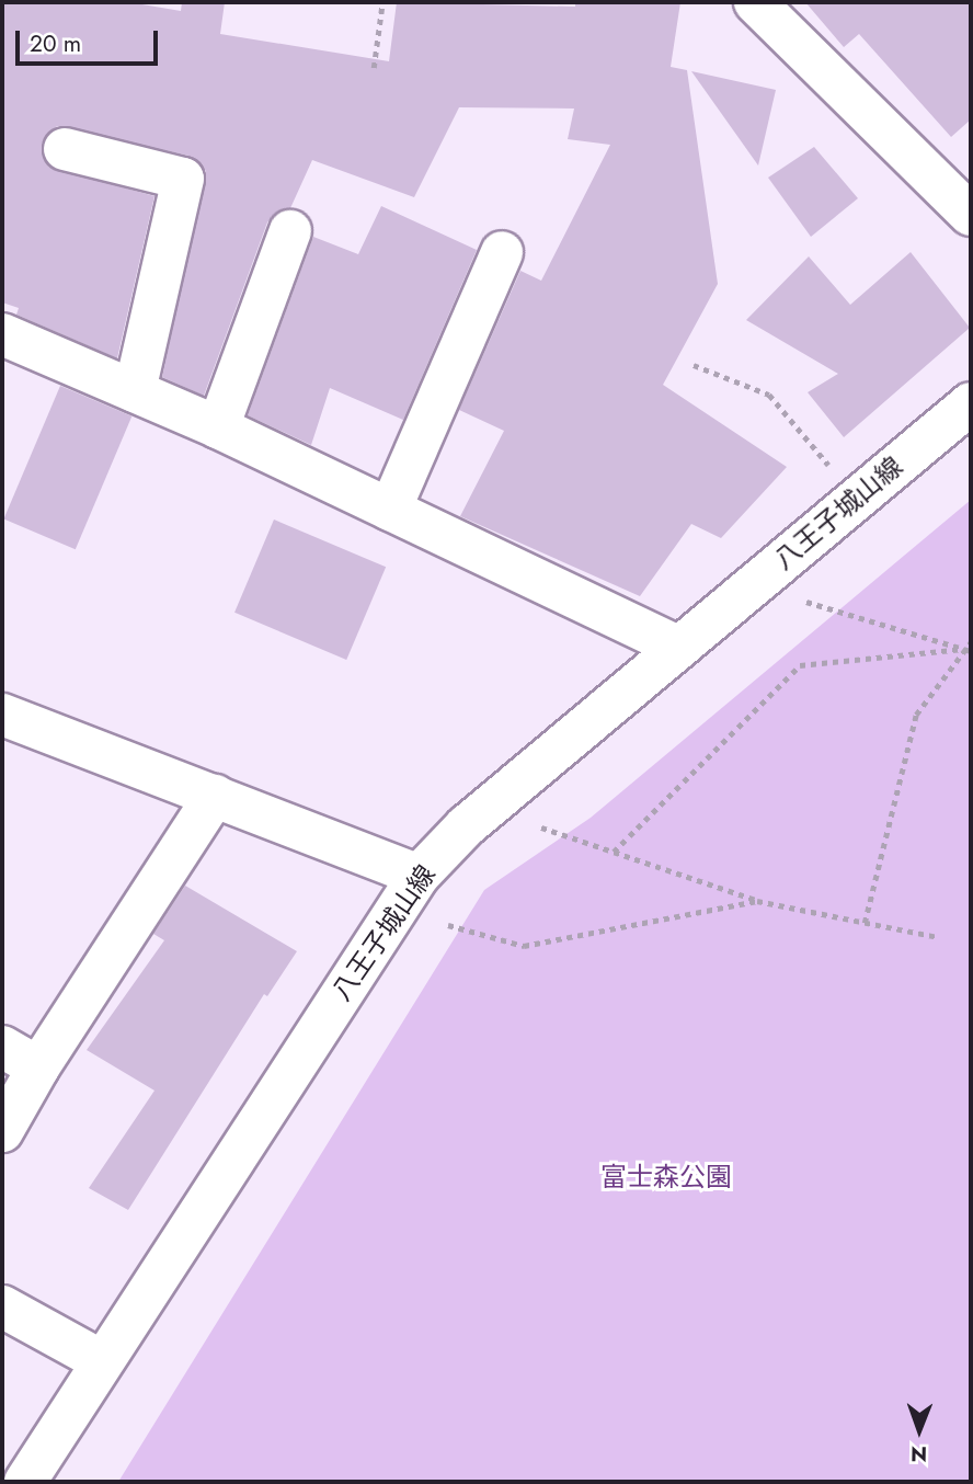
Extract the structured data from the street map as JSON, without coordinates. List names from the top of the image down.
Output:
{
  "streets": {
    "street": ["八王子城山線"]
  },
  "parks": ["富士森公園"],
  "scale_bar": "20 m",
  "north": "bottom"
}
